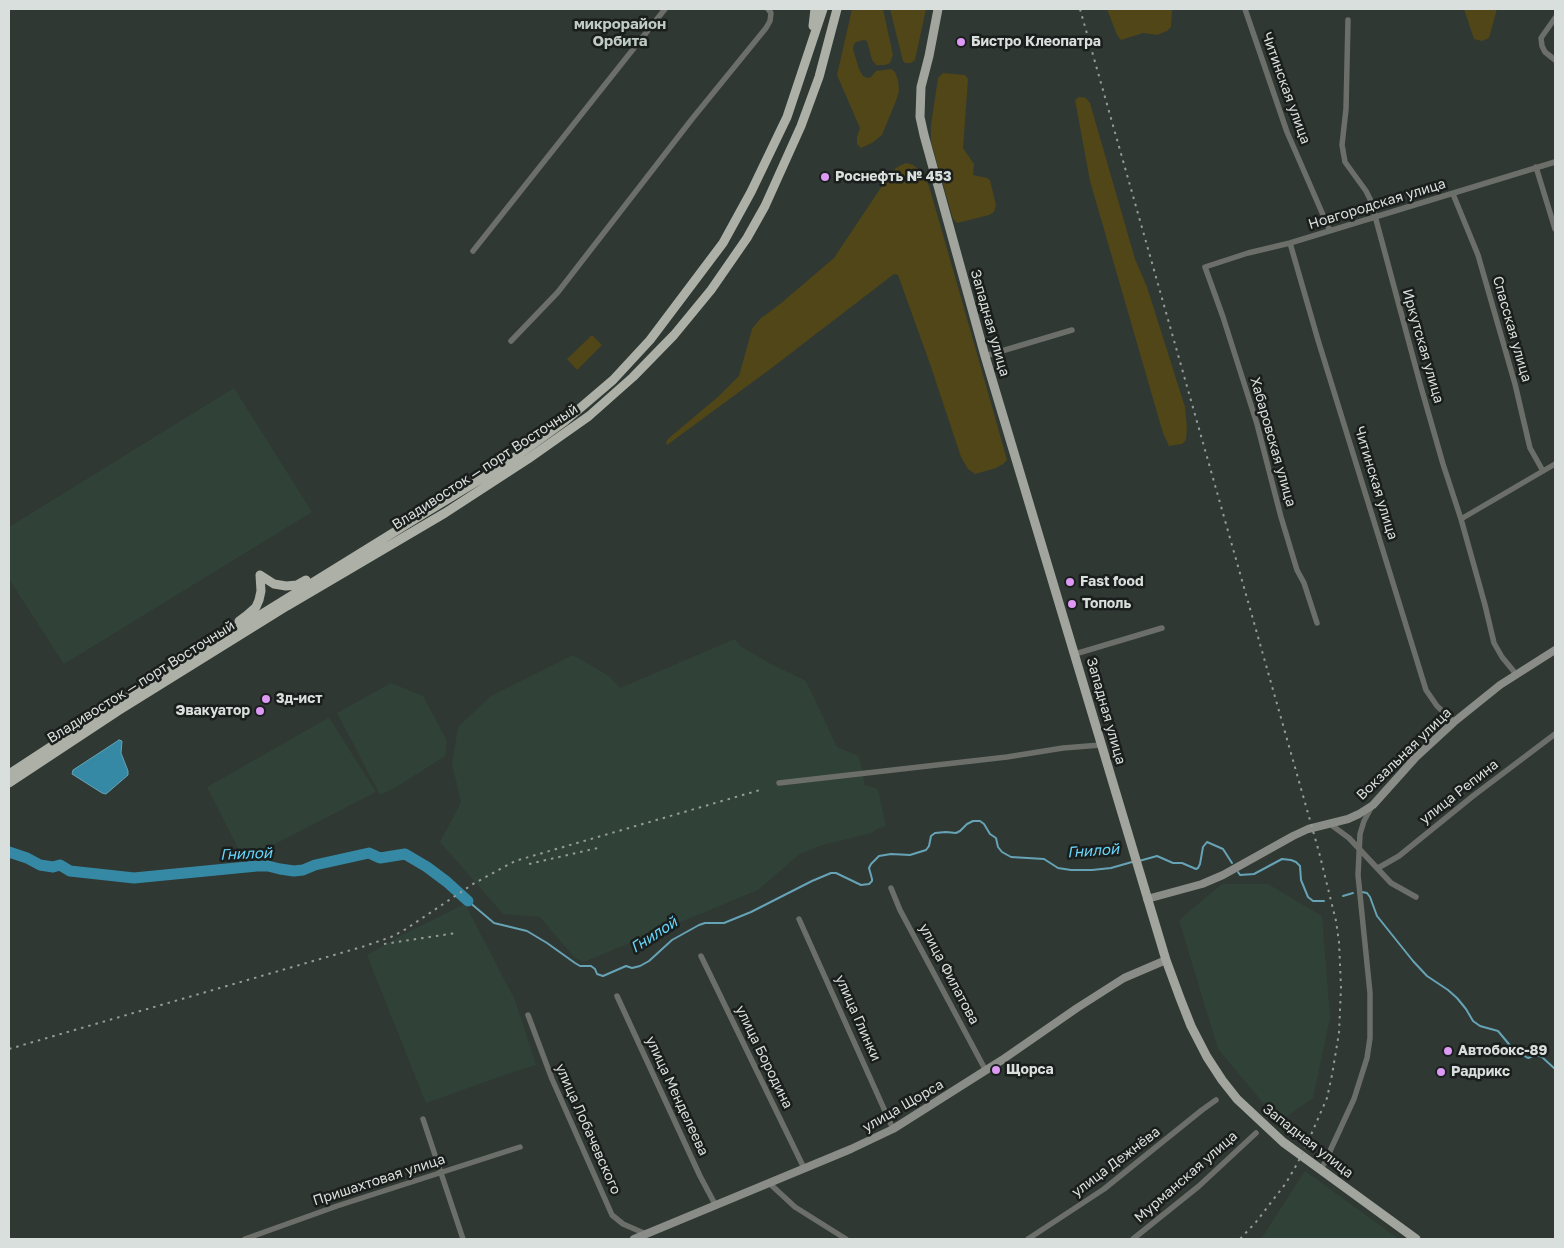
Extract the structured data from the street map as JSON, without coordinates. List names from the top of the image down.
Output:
{
  "streets": {
    "highway": ["Владивосток — порт Восточный"],
    "main road": ["Западная улица", "Вокзальная улица", "улица Щорса"],
    "street": [
      "Читинская улица",
      "Новгородская улица",
      "Спасская улица",
      "Иркутская улица",
      "Хабаровская улица",
      "улица Репина",
      "улица Филатова",
      "улица Глинки",
      "улица Бородина",
      "улица Менделеева",
      "улица Лобачевского",
      "улица Дежнёва",
      "Мурманская улица",
      "Пришахтовая улица"
    ]
  },
  "crossings": [
    ["Читинская улица", "Новгородская улица"],
    ["Читинская улица", "Вокзальная улица"],
    ["Новгородская улица", "Спасская улица"],
    ["Новгородская улица", "Иркутская улица"],
    ["Новгородская улица", "Хабаровская улица"],
    ["Западная улица", "Вокзальная улица"],
    ["Западная улица", "улица Щорса"],
    ["Иркутская улица", "Вокзальная улица"],
    ["улица Филатова", "улица Щорса"],
    ["улица Глинки", "улица Щорса"],
    ["улица Бородина", "улица Щорса"],
    ["улица Менделеева", "улица Щорса"],
    ["улица Щорса", "улица Лобачевского"]
  ],
  "districts": ["микрорайон Орбита"],
  "water": ["Гнилой"],
  "places": [
    "Бистро Клеопатра",
    "Роснефть № 453",
    "Fast food",
    "Тополь",
    "3д-ист",
    "Эвакуатор",
    "Автобокс-89",
    "Щорса",
    "Радрикс"
  ]
}
